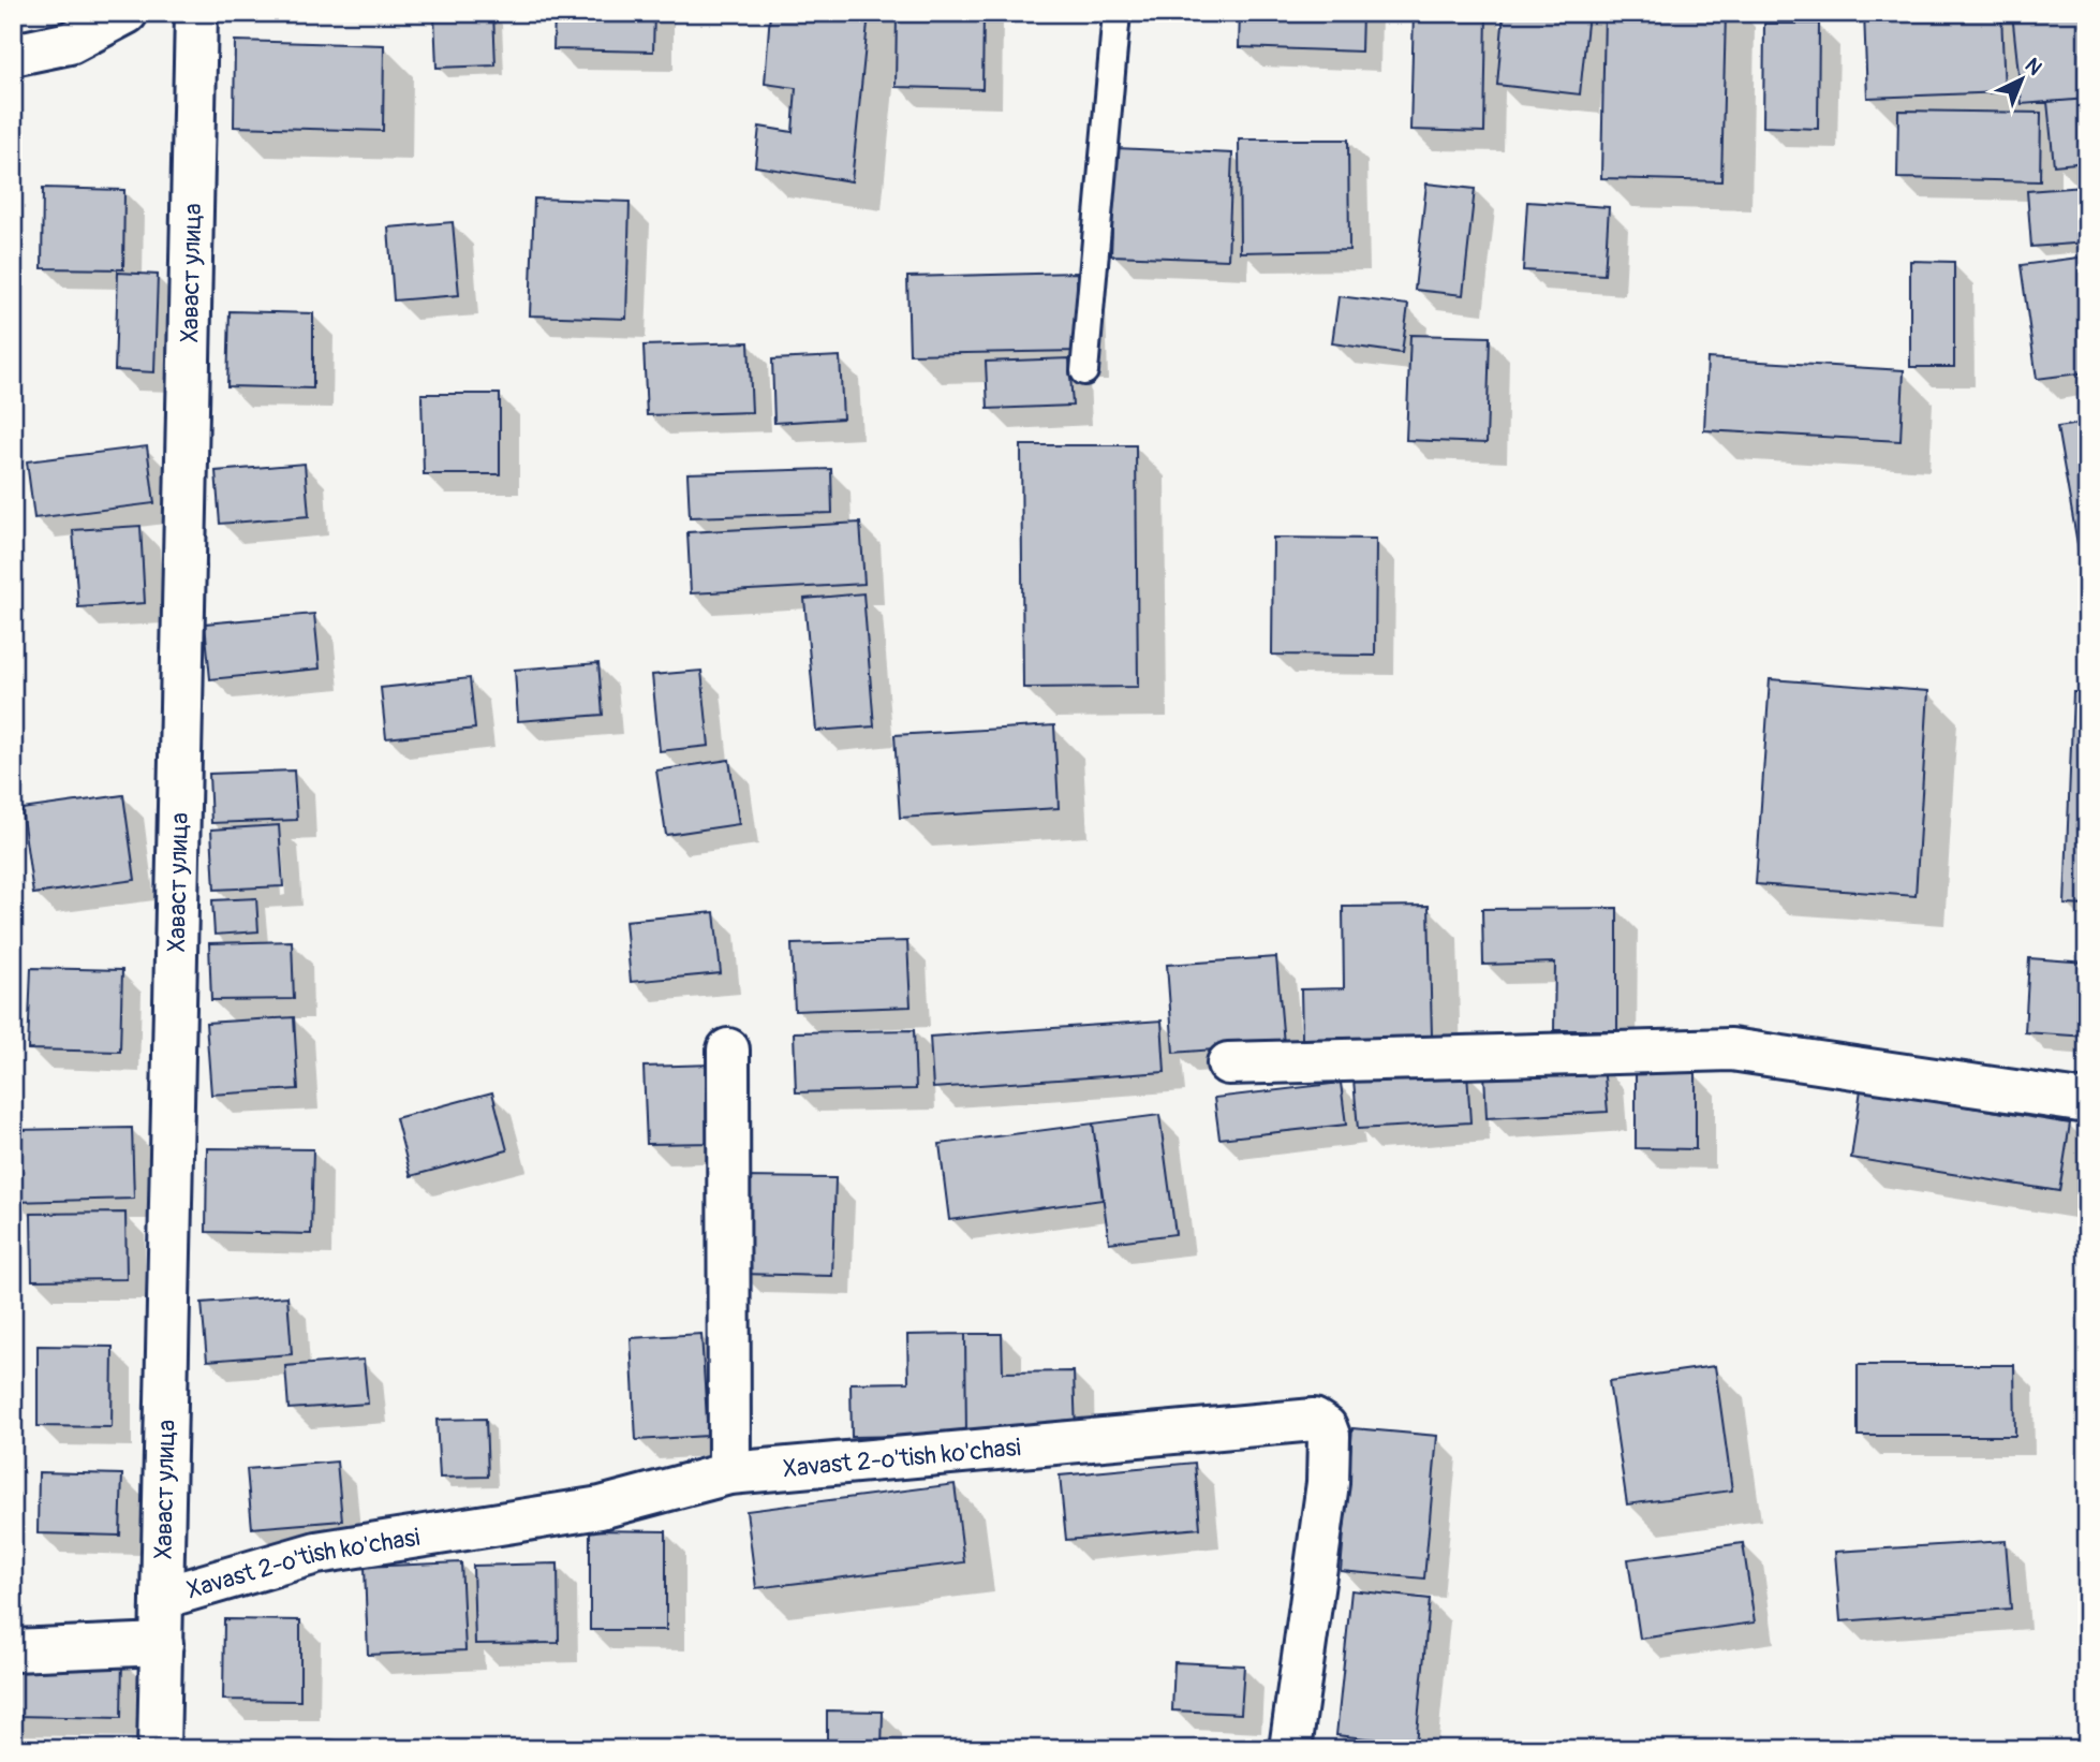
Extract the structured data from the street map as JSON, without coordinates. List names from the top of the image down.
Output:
{
  "streets": {
    "street": ["Хаваст улица", "Xavast 2-o'tish ko'chasi"]
  },
  "crossings": [
    ["Хаваст улица", "Xavast 2-o'tish ko'chasi"]
  ],
  "north": "top right"
}
